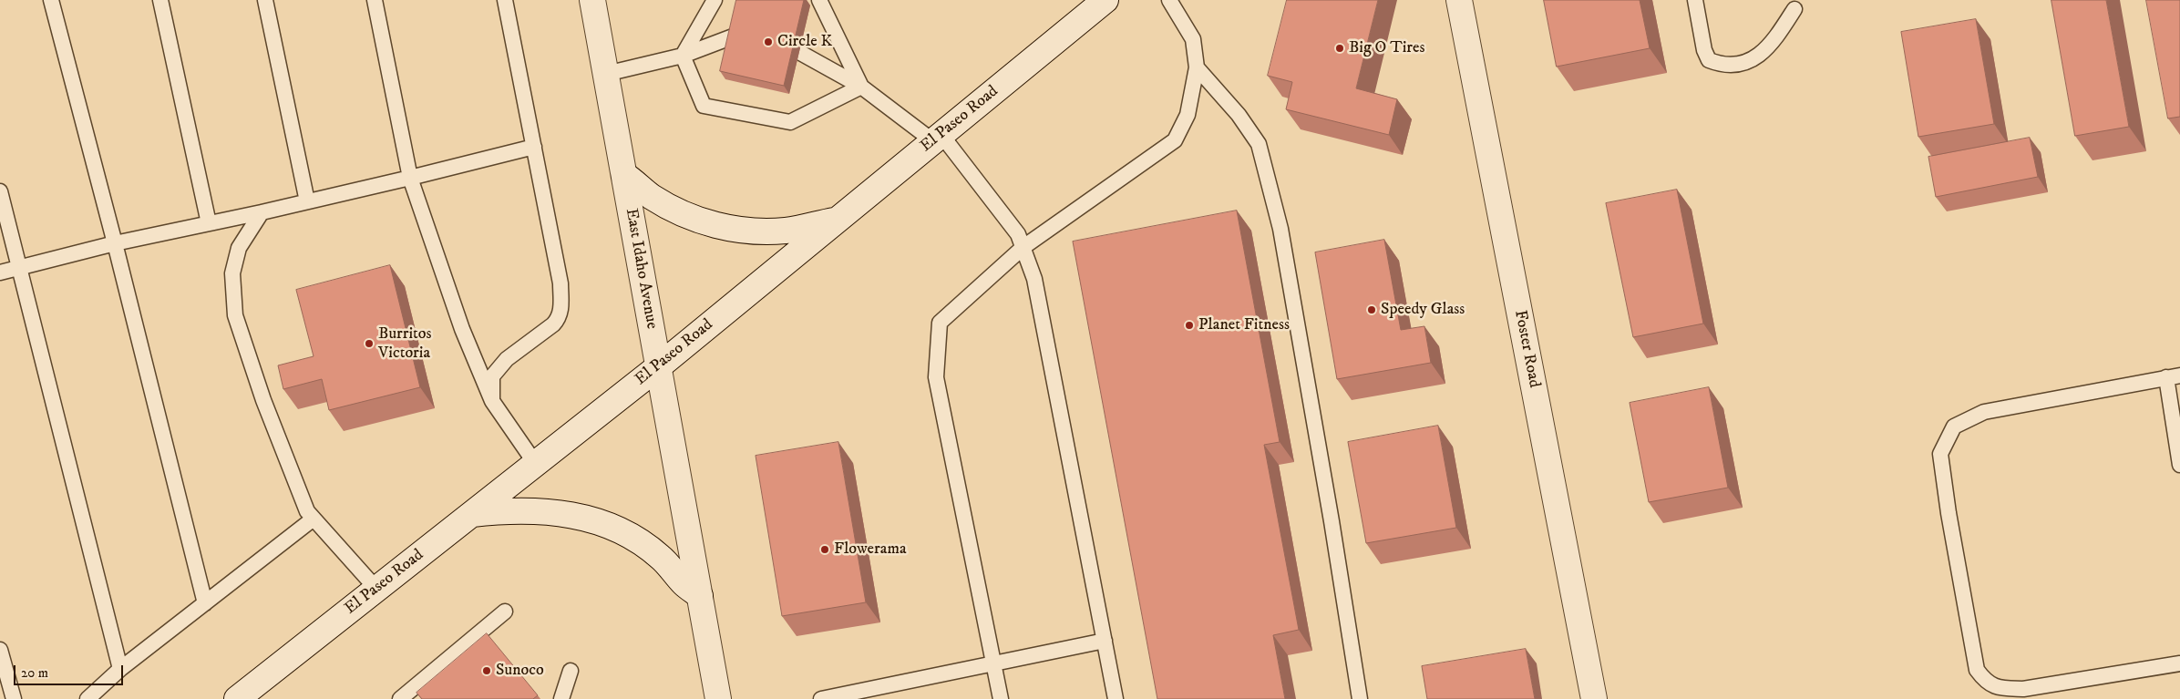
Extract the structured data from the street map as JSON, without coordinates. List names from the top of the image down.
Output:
{
  "streets": {
    "main road": ["El Paseo Road", "East Idaho Avenue", "Foster Road"]
  },
  "crossings": [
    ["El Paseo Road", "East Idaho Avenue"]
  ],
  "places": [
    "Circle K",
    "Big O Tires",
    "Speedy Glass",
    "Planet Fitness",
    "Burritos Victoria",
    "Flowerama",
    "Sunoco"
  ],
  "scale_bar": "20 m"
}
